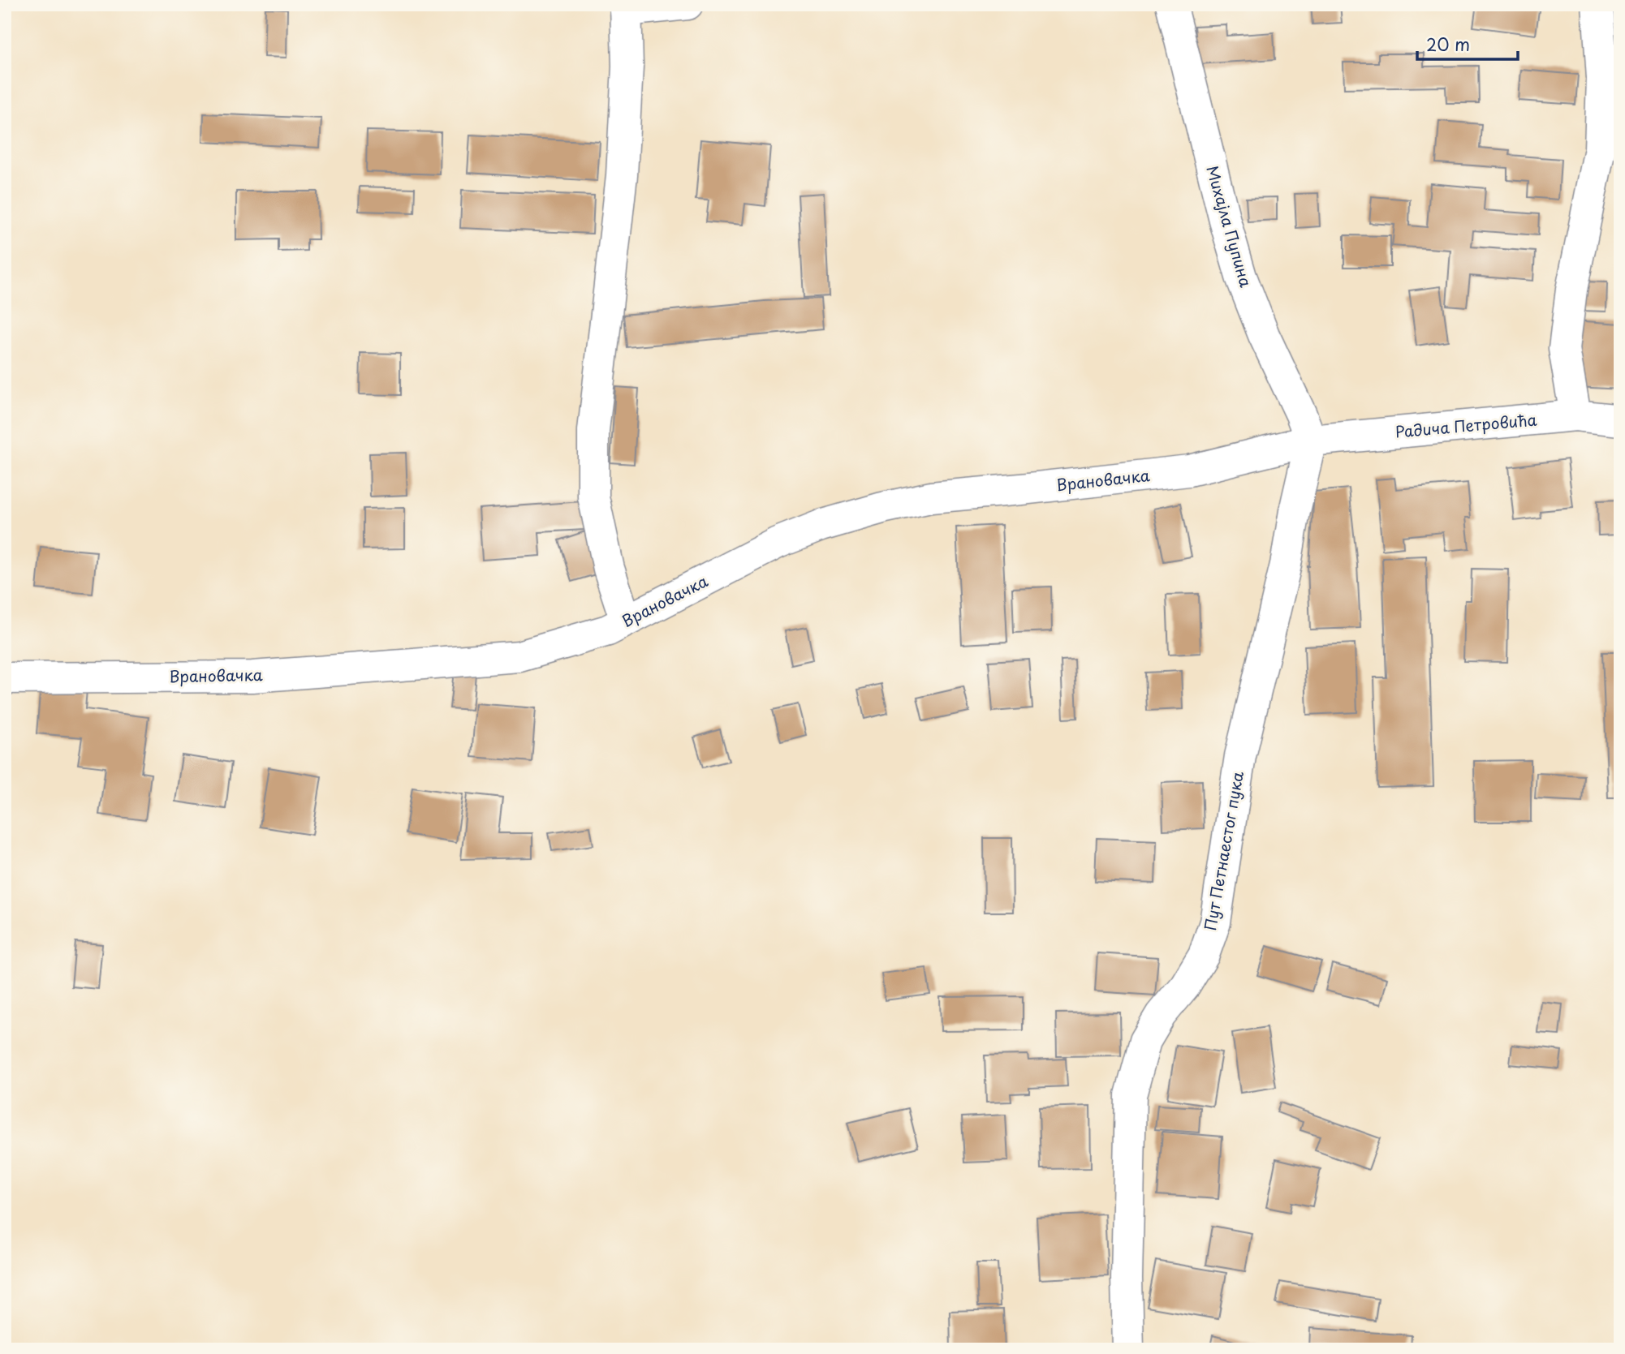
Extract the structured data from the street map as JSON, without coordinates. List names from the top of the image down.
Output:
{
  "streets": {
    "street": [
      "Михајла Пупина",
      "Радича Петровића",
      "Врановачка",
      "Пут Петнаестог пука"
    ]
  },
  "crossings": [
    ["Михајла Пупина", "Радича Петровића"],
    ["Михајла Пупина", "Врановачка"],
    ["Михајла Пупина", "Пут Петнаестог пука"],
    ["Радича Петровића", "Врановачка"],
    ["Радича Петровића", "Пут Петнаестог пука"],
    ["Врановачка", "Пут Петнаестог пука"]
  ],
  "scale_bar": "20 m"
}
